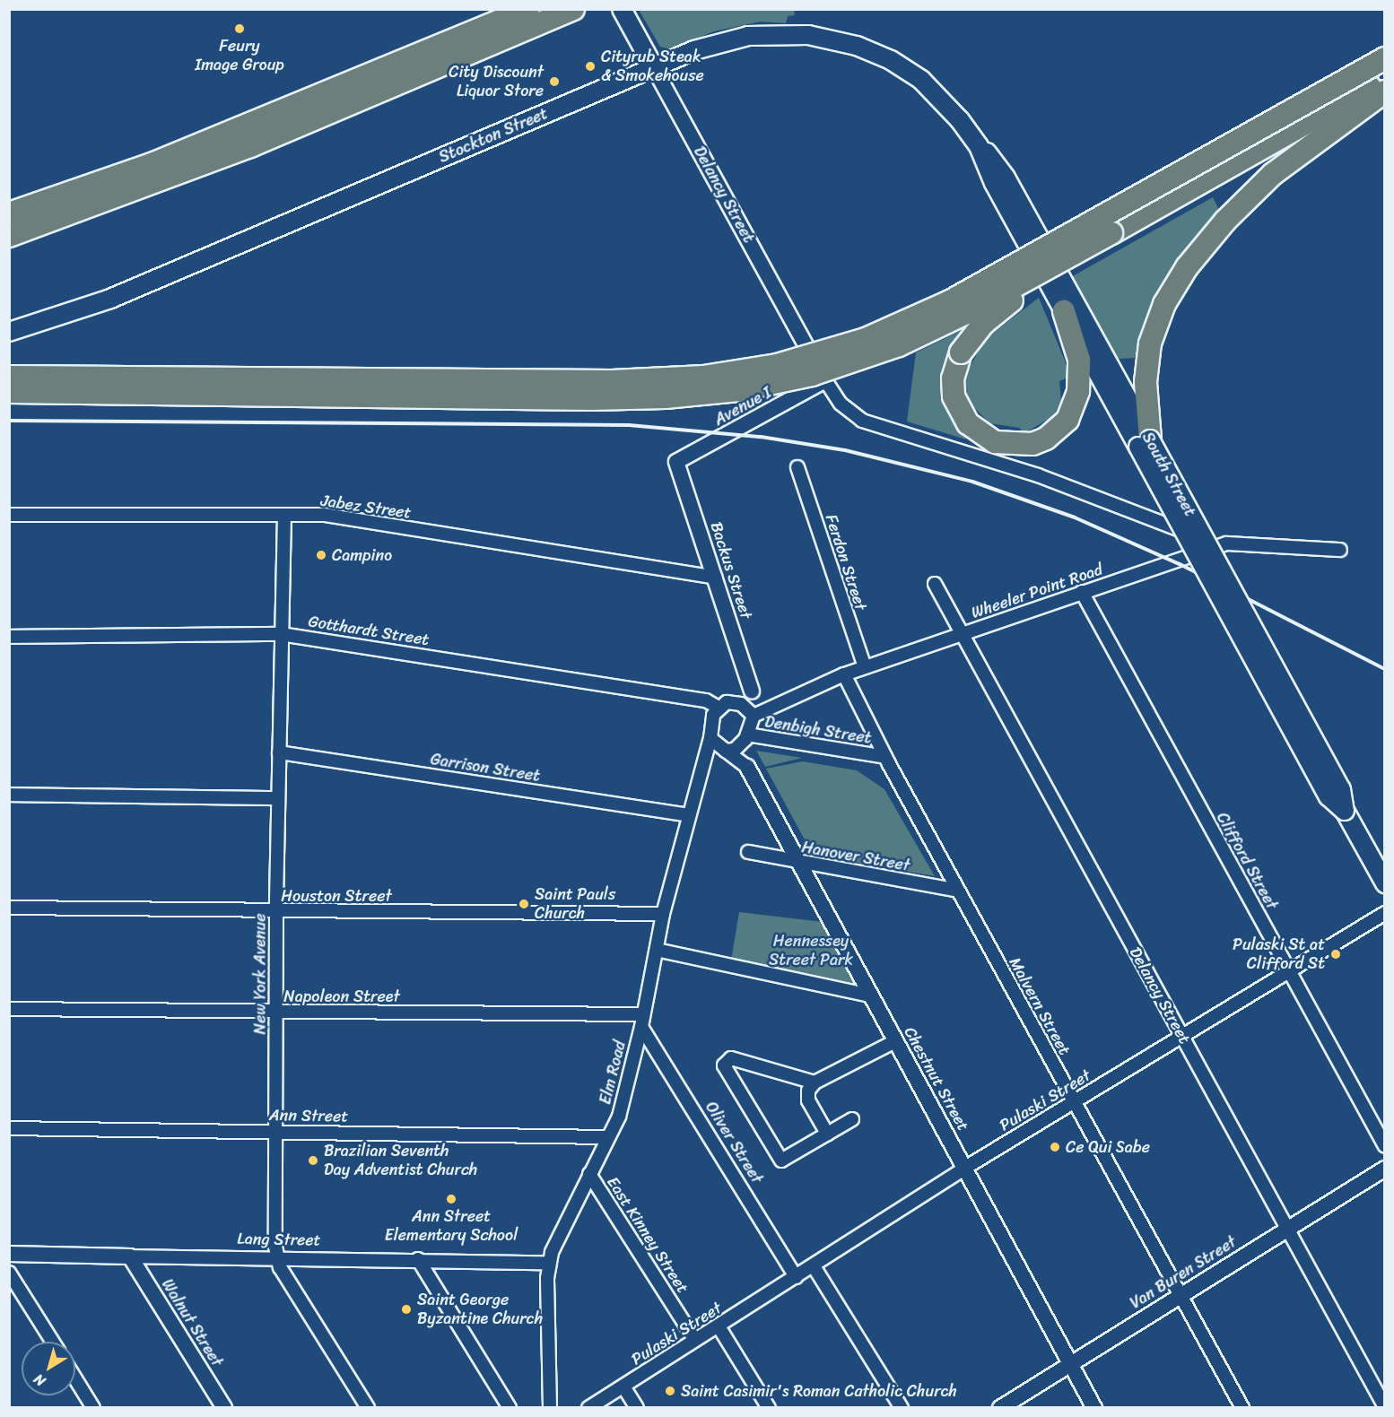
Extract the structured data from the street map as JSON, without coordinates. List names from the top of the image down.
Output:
{
  "streets": {
    "main road": ["Stockton Street", "Delancy Street", "South Street"],
    "street": [
      "Avenue I",
      "Jabez Street",
      "Ferdon Street",
      "Backus Street",
      "Wheeler Point Road",
      "Gotthardt Street",
      "Denbigh Street",
      "Garrison Street",
      "Hanover Street",
      "Clifford Street",
      "Houston Street",
      "New York Avenue",
      "Napoleon Street",
      "Malvern Street",
      "Elm Road",
      "Chestnut Street",
      "Pulaski Street",
      "Ann Street",
      "Oliver Street",
      "East Kinney Street",
      "Lang Street",
      "Van Buren Street",
      "Walnut Street"
    ]
  },
  "crossings": [
    ["Stockton Street", "Delancy Street"],
    ["Stockton Street", "South Street"],
    ["Delancy Street", "Avenue I"],
    ["Delancy Street", "Wheeler Point Road"],
    ["Delancy Street", "Pulaski Street"],
    ["Delancy Street", "Van Buren Street"],
    ["Avenue I", "Backus Street"],
    ["Jabez Street", "Backus Street"],
    ["Jabez Street", "New York Avenue"],
    ["Ferdon Street", "Wheeler Point Road"],
    ["Wheeler Point Road", "Gotthardt Street"],
    ["Wheeler Point Road", "Denbigh Street"],
    ["Wheeler Point Road", "Clifford Street"],
    ["Wheeler Point Road", "Malvern Street"],
    ["Wheeler Point Road", "Elm Road"],
    ["Gotthardt Street", "Denbigh Street"],
    ["Gotthardt Street", "New York Avenue"],
    ["Gotthardt Street", "Elm Road"],
    ["Denbigh Street", "Malvern Street"],
    ["Denbigh Street", "Elm Road"],
    ["Garrison Street", "New York Avenue"],
    ["Garrison Street", "Elm Road"],
    ["Hanover Street", "Malvern Street"],
    ["Hanover Street", "Chestnut Street"],
    ["Clifford Street", "Pulaski Street"],
    ["Houston Street", "New York Avenue"],
    ["Houston Street", "Elm Road"],
    ["New York Avenue", "Napoleon Street"],
    ["New York Avenue", "Ann Street"],
    ["New York Avenue", "Lang Street"],
    ["Napoleon Street", "Elm Road"],
    ["Napoleon Street", "Oliver Street"],
    ["Malvern Street", "Pulaski Street"],
    ["Malvern Street", "Van Buren Street"],
    ["Elm Road", "Ann Street"],
    ["Elm Road", "Oliver Street"],
    ["Elm Road", "East Kinney Street"],
    ["Elm Road", "Lang Street"],
    ["Chestnut Street", "Pulaski Street"],
    ["Chestnut Street", "Van Buren Street"],
    ["Pulaski Street", "Oliver Street"],
    ["Pulaski Street", "East Kinney Street"],
    ["Lang Street", "Walnut Street"]
  ],
  "parks": ["Hennessey Street Park"],
  "places": [
    "Feury Image Group",
    "Cityrub Steak & Smokehouse",
    "City Discount Liquor Store",
    "Campino",
    "Saint Pauls Church",
    "Pulaski St at Clifford St",
    "Ce Qui Sabe",
    "Brazilian Seventh Day Adventist Church",
    "Ann Street Elementary School",
    "Saint George Byzantine Church",
    "Saint Casimir's Roman Catholic Church"
  ],
  "north": "bottom left"
}
